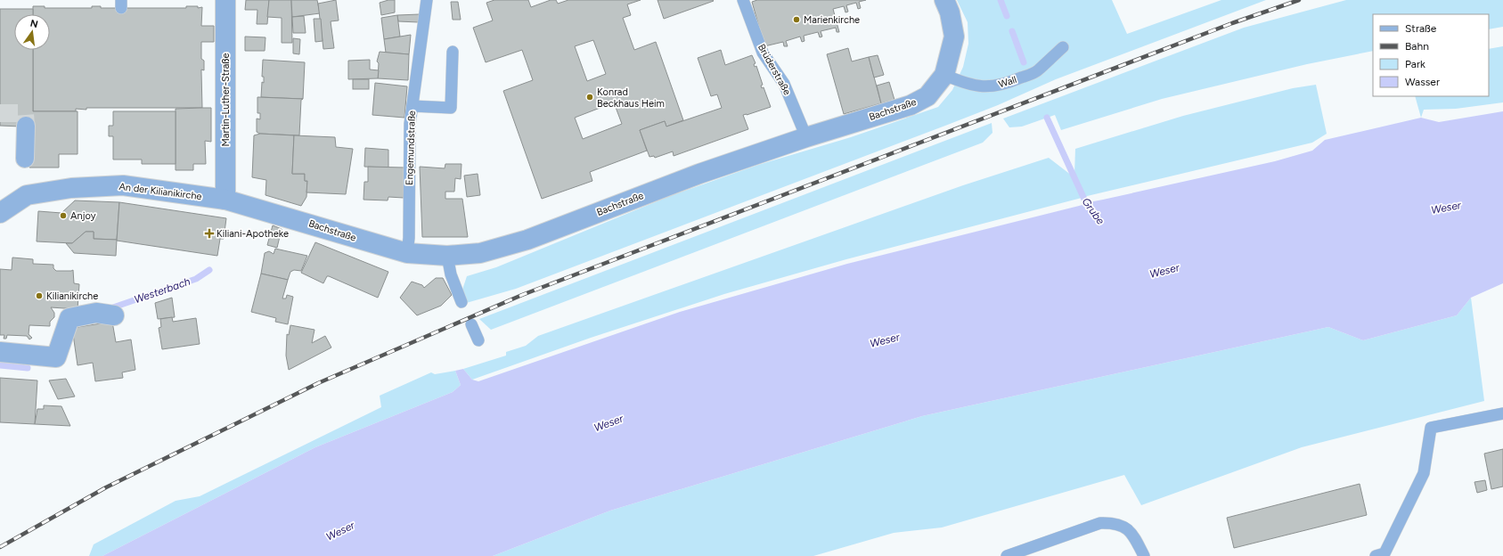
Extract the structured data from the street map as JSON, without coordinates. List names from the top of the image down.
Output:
{
  "streets": {
    "street": ["Martin-Luther-Straße", "Bachstraße", "An der Kilianikirche"],
    "lane": ["Brüderstraße", "Wall", "Engemundstraße"]
  },
  "crossings": [
    ["Brüderstraße", "Bachstraße"],
    ["Wall", "Bachstraße"],
    ["Martin-Luther-Straße", "An der Kilianikirche"],
    ["Bachstraße", "Engemundstraße"],
    ["Bachstraße", "An der Kilianikirche"]
  ],
  "water": ["Weser", "Grube", "Westerbach"],
  "places": {
    "other": [
      "Marienkirche",
      "Konrad Beckhaus Heim",
      "Anjoy",
      "Kilianikirche"
    ],
    "health": ["Kiliani-Apotheke"]
  },
  "legend": [
    "Straße",
    "Bahn",
    "Park",
    "Wasser"
  ],
  "north": "top"
}
